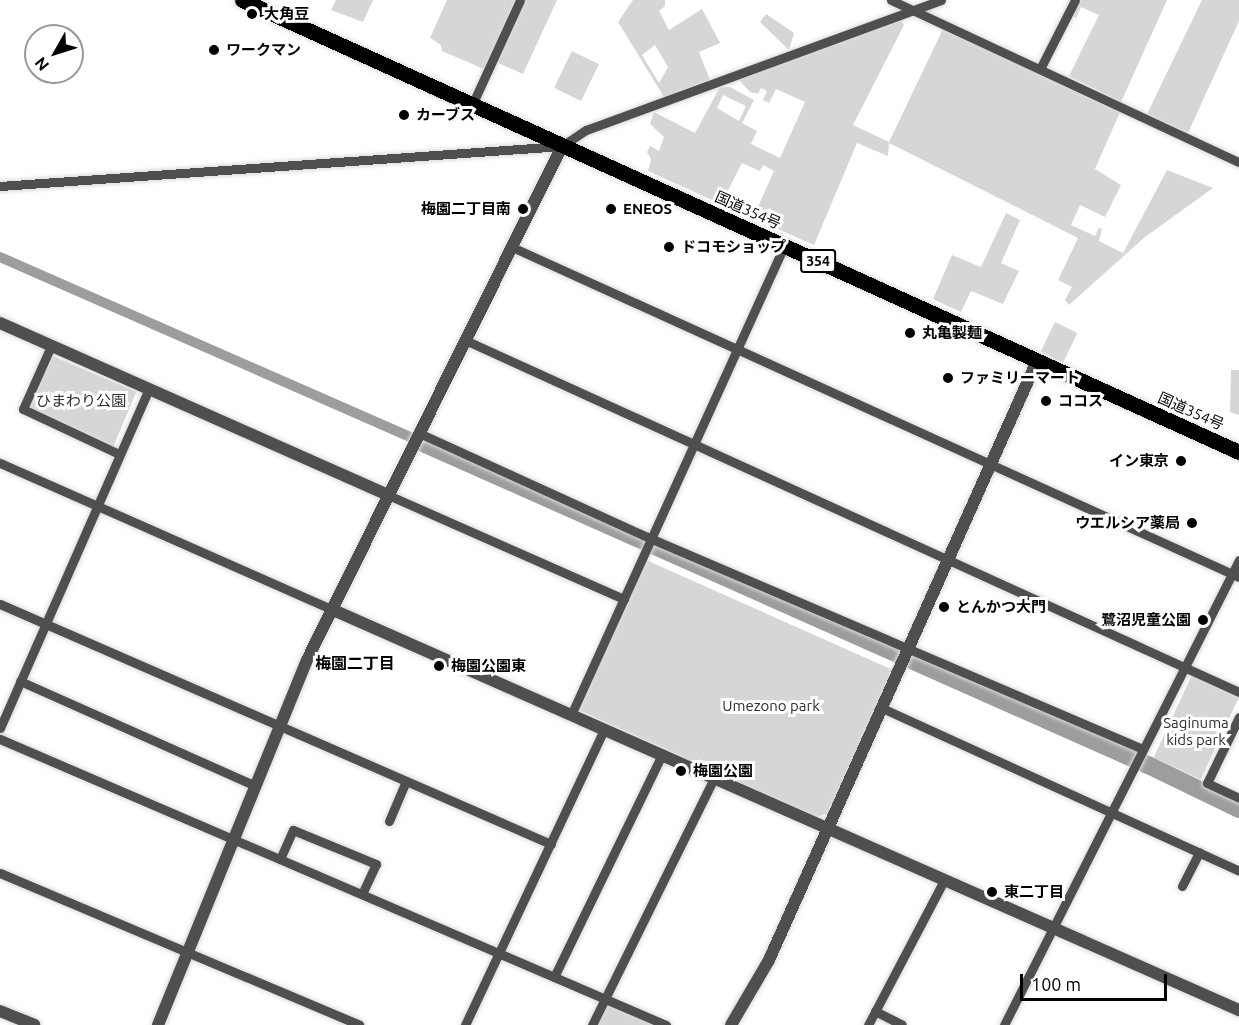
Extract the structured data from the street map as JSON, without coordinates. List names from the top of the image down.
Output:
{
  "streets": {
    "highway": ["国道354号", "354"]
  },
  "districts": ["梅園二丁目"],
  "parks": ["ひまわり公園", "Umezono park", "Saginuma kids park"],
  "places": [
    "大角豆",
    "ワークマン",
    "カーブス",
    "梅園二丁目南",
    "ENEOS",
    "ドコモショップ",
    "丸亀製麺",
    "ファミリーマート",
    "ココス",
    "イン東京",
    "ウエルシア薬局",
    "とんかつ大門",
    "鷺沼児童公園",
    "梅園公園東",
    "梅園公園",
    "東二丁目"
  ],
  "scale_bar": "100 m",
  "north": "bottom left"
}
